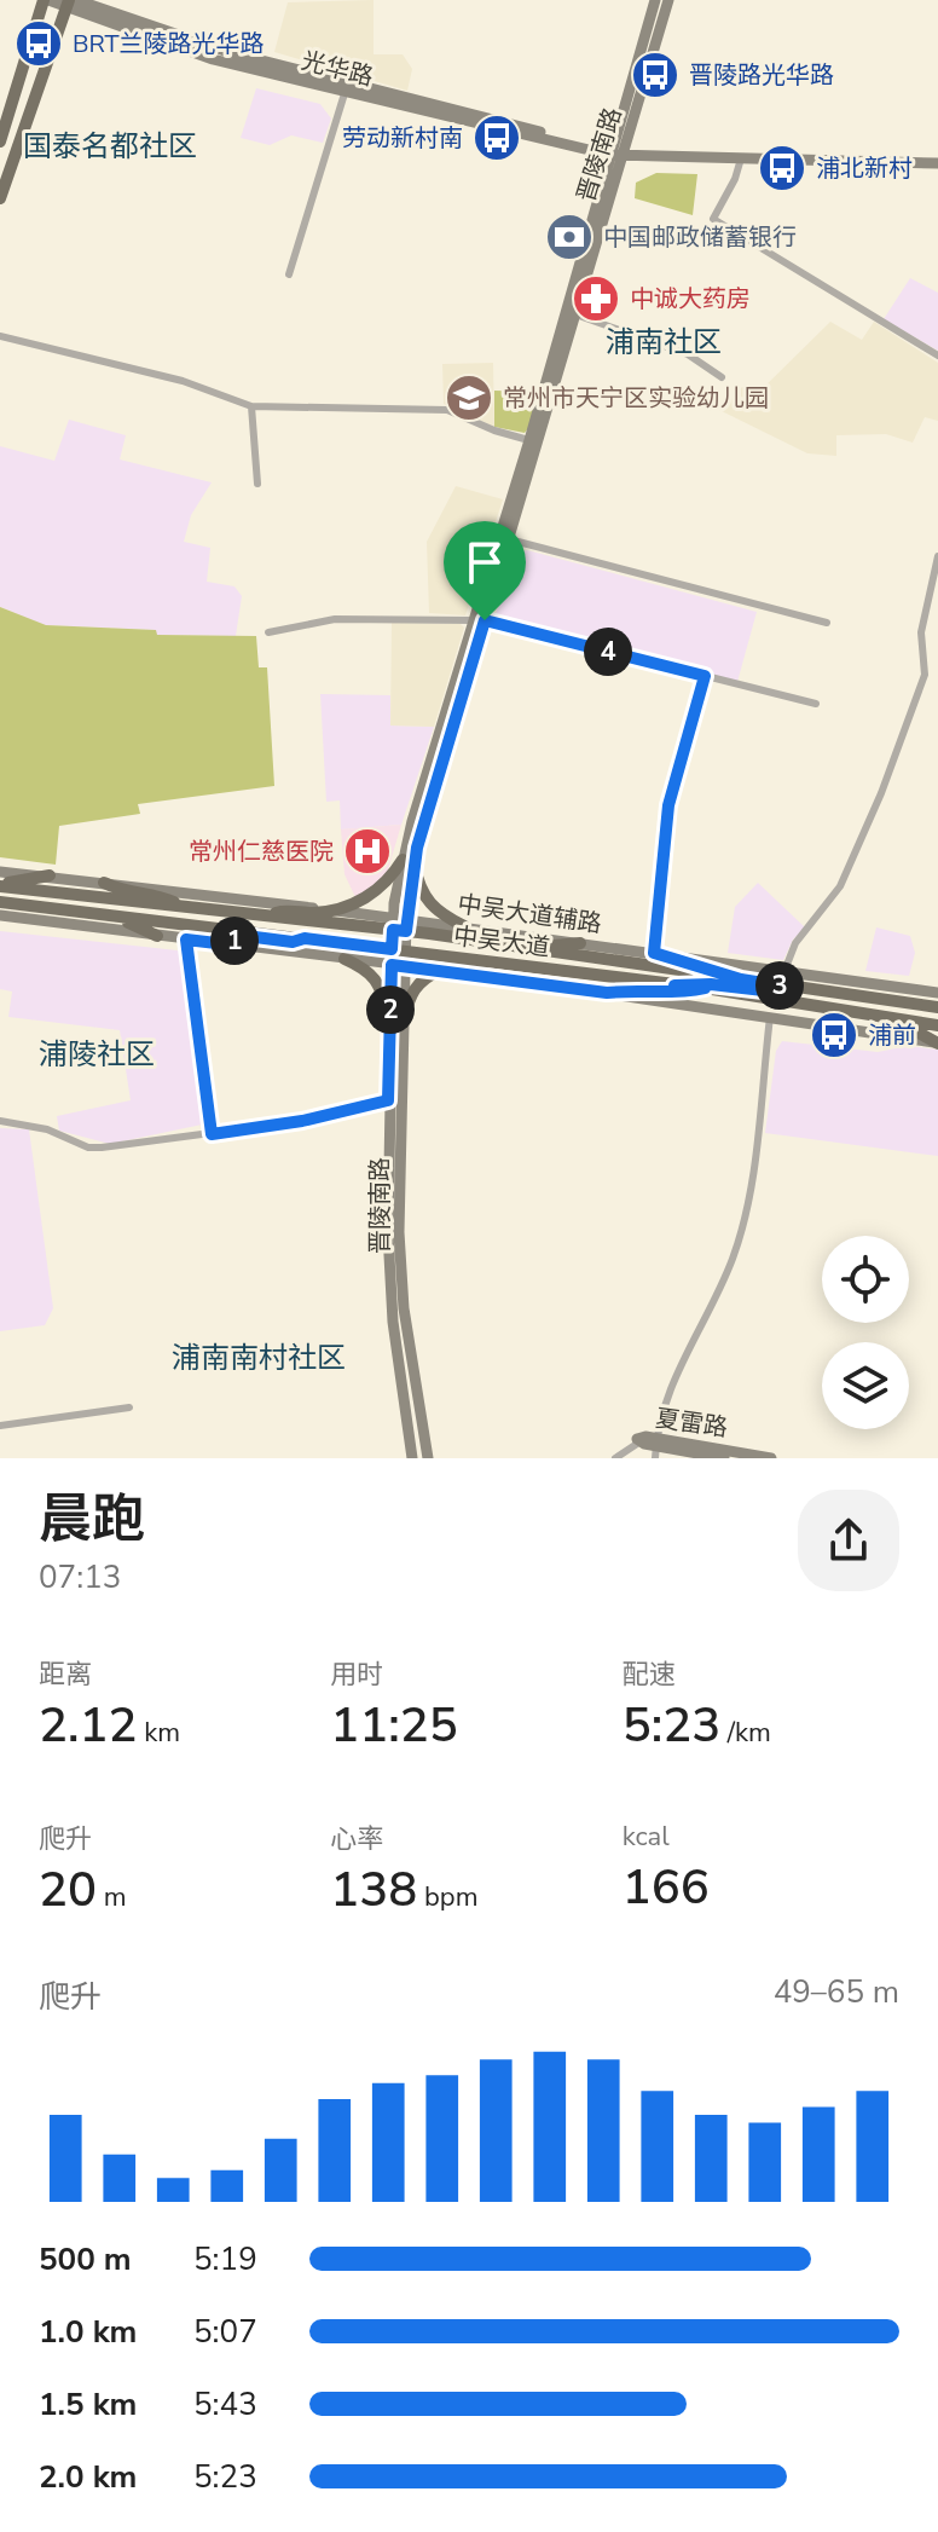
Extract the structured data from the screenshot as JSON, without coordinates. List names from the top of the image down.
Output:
{
  "streets": {
    "main road": [
      "光华路",
      "晋陵南路",
      "中吴大道辅路",
      "中吴大道",
      "夏雷路"
    ]
  },
  "crossings": [
    ["光华路", "晋陵南路"],
    ["晋陵南路", "中吴大道辅路"],
    ["晋陵南路", "中吴大道"],
    ["中吴大道辅路", "中吴大道"]
  ],
  "districts": [
    "国泰名都社区",
    "浦南社区",
    "浦陵社区",
    "浦南南村社区"
  ],
  "places": {
    "bus stop": [
      "BRT兰陵路光华路",
      "晋陵路光华路",
      "劳动新村南",
      "浦北新村",
      "浦前"
    ],
    "bank": ["中国邮政储蓄银行"],
    "pharmacy": ["中诚大药房"],
    "school or university": ["常州市天宁区实验幼儿园"],
    "hospital": ["常州仁慈医院"]
  },
  "page": {
    "pins": [
      "4",
      "1",
      "3",
      "2"
    ],
    "heading": ["晨跑", "07:13"],
    "stats": [
      ["距离", "2.12 km"],
      ["用时", "11:25"],
      ["配速", "5:23 /km"],
      ["爬升", "20 m"],
      ["心率", "138 bpm"],
      ["kcal", "166"]
    ],
    "chart": ["爬升", "49–65 m"],
    "list": [
      {
        "name": "500 m",
        "note": "5:19"
      },
      {
        "name": "1.0 km",
        "note": "5:07"
      },
      {
        "name": "1.5 km",
        "note": "5:43"
      },
      {
        "name": "2.0 km",
        "note": "5:23"
      }
    ]
  }
}
